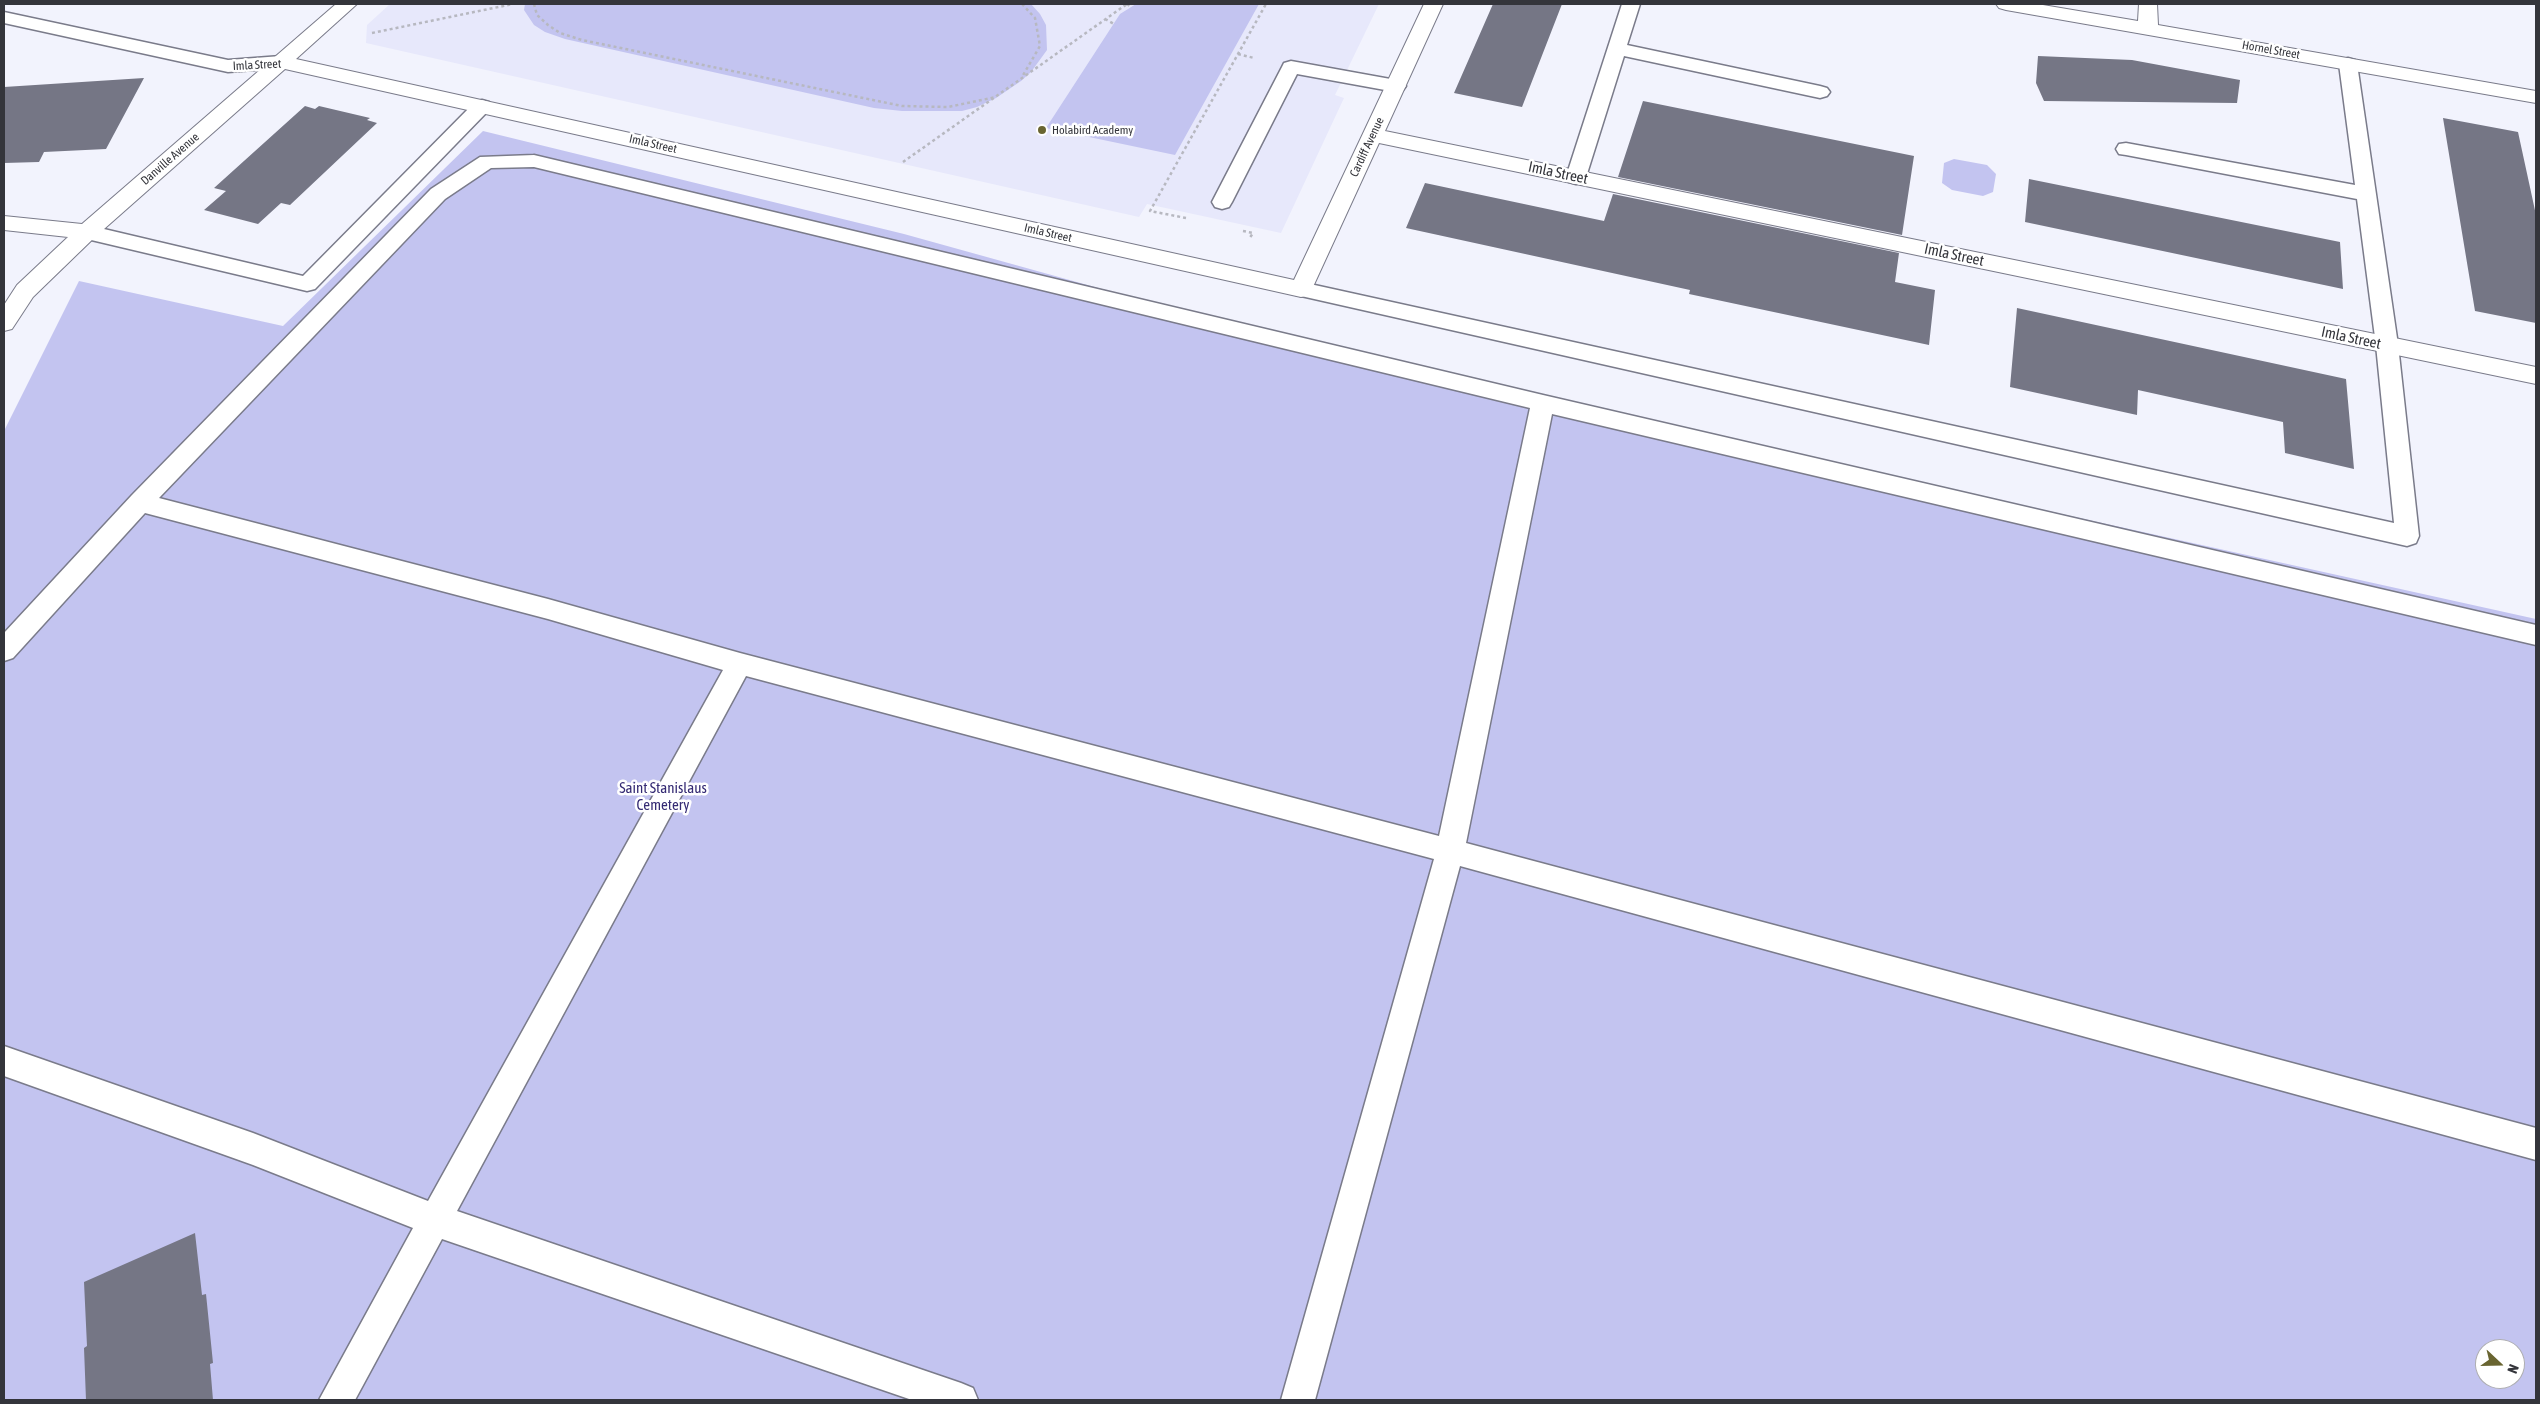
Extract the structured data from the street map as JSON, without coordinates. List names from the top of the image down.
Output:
{
  "streets": {
    "street": [
      "Hornel Street",
      "Imla Street",
      "Cardiff Avenue",
      "Danville Avenue"
    ]
  },
  "crossings": [
    ["Imla Street", "Cardiff Avenue"],
    ["Imla Street", "Danville Avenue"]
  ],
  "parks": ["Saint Stanislaus Cemetery"],
  "places": ["Holabird Academy"],
  "north": "right"
}
